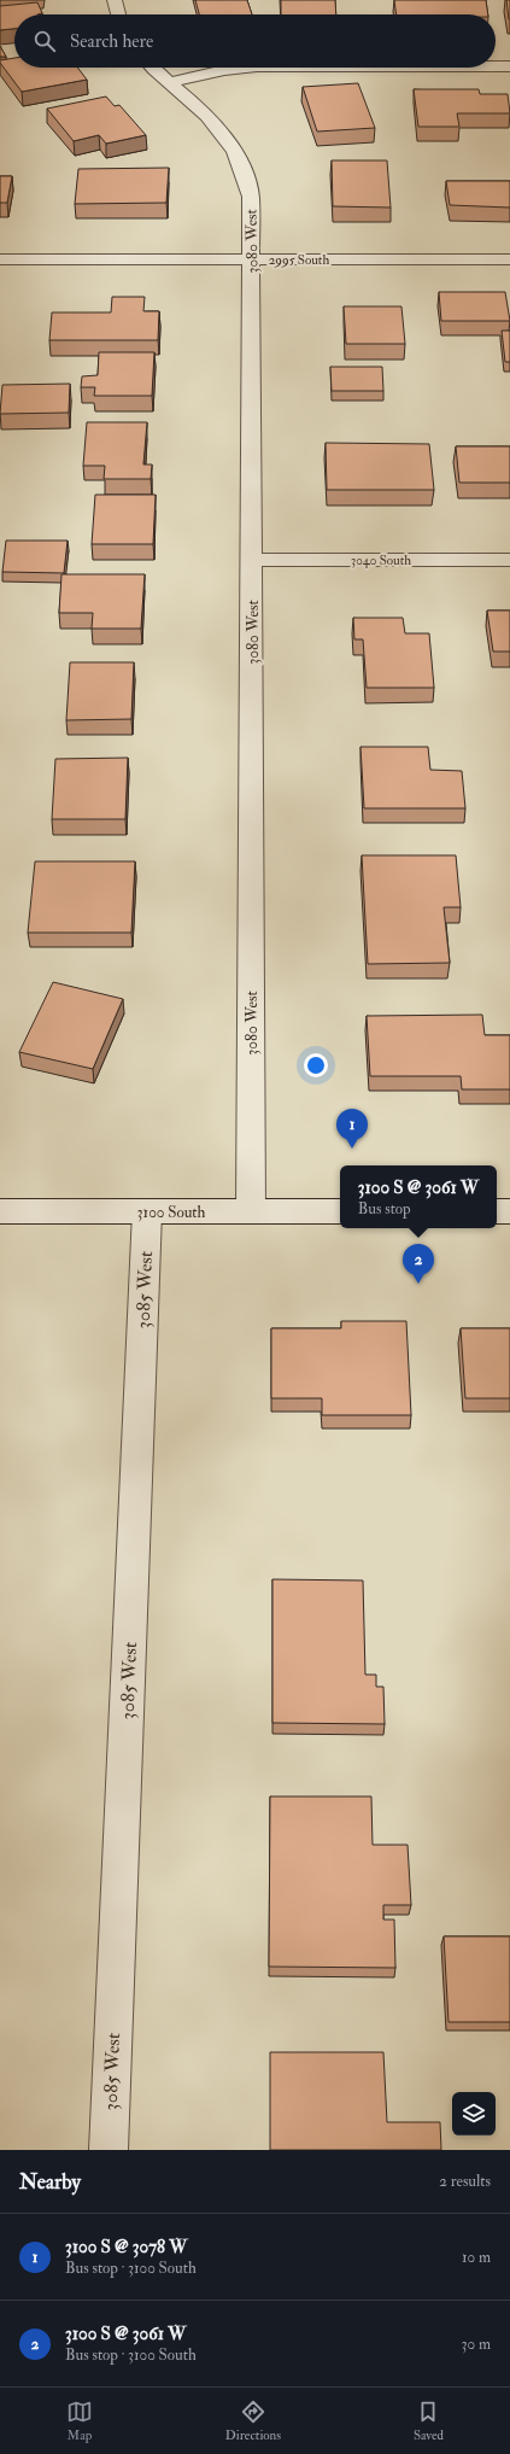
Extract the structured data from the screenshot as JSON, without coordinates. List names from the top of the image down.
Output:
{
  "streets": {
    "street": [
      "3080 West",
      "2995 South",
      "3040 South",
      "3100 South",
      "3085 West"
    ]
  },
  "crossings": [
    ["3080 West", "2995 South"],
    ["3080 West", "3040 South"],
    ["3080 West", "3100 South"],
    ["3100 South", "3085 West"]
  ],
  "page": {
    "search": "Search here",
    "pins": ["1", "2"],
    "popup": ["3100 S @ 3061 W", "Bus stop"],
    "heading": ["Nearby", "2 results"],
    "list": [
      {
        "mark": "1",
        "name": "3100 S @ 3078 W",
        "note": "Bus stop · 3100 South",
        "value": "10 m"
      },
      {
        "mark": "2",
        "name": "3100 S @ 3061 W",
        "note": "Bus stop · 3100 South",
        "value": "30 m"
      }
    ],
    "nav": ["Map", "Directions", "Saved"]
  }
}
